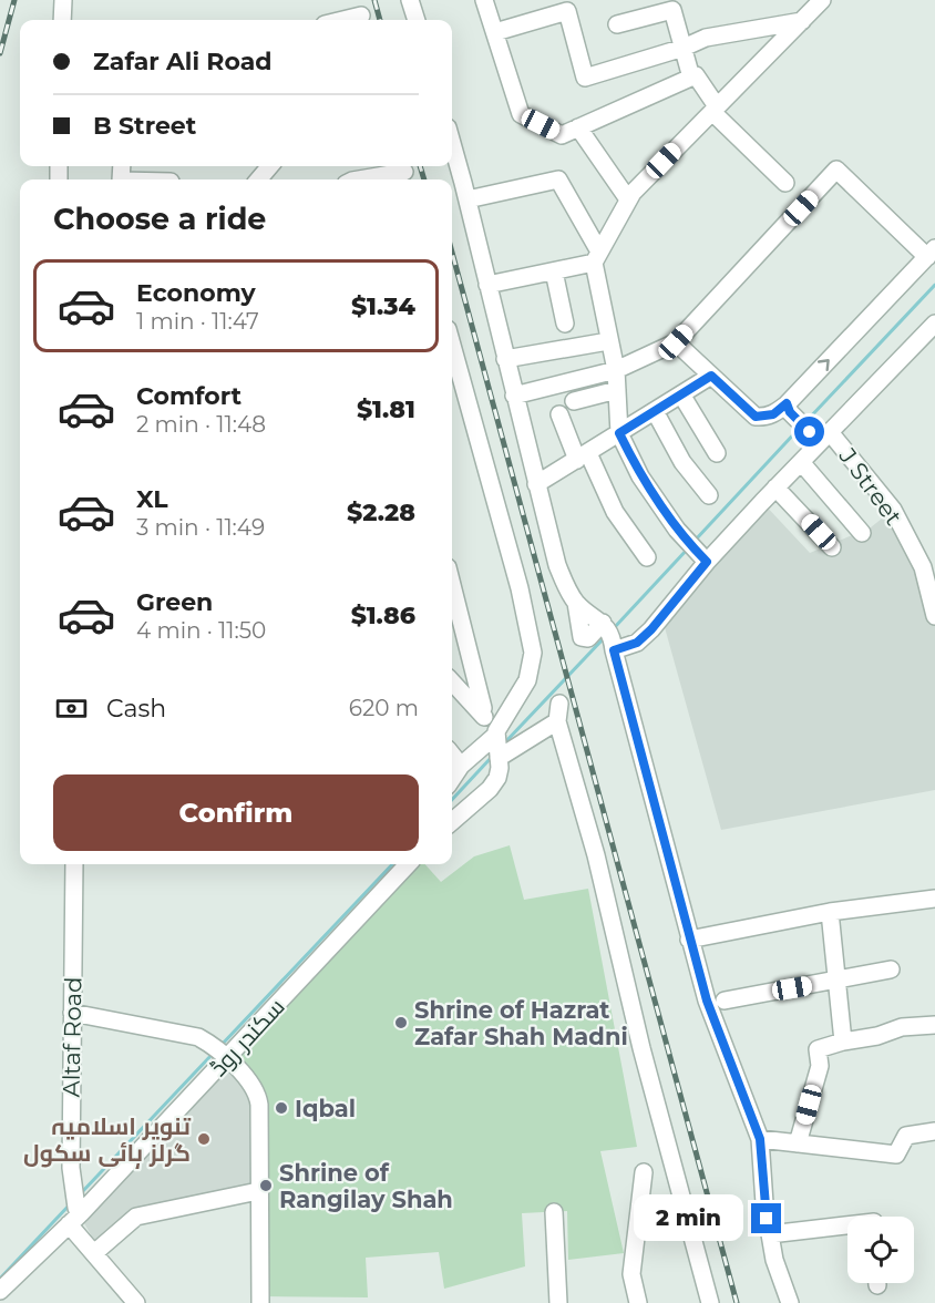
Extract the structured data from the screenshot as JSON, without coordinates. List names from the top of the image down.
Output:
{
  "streets": {
    "street": ["J Street", "Altaf Road", "سکندر روڈ"]
  },
  "crossings": [
    ["Altaf Road", "سکندر روڈ"]
  ],
  "places": [
    "Shrine of Hazrat Zafar Shah Madni",
    "Iqbal",
    "تنویر اسلامیہ گرلز ہائی سکول",
    "Shrine of Rangilay Shah"
  ],
  "page": {
    "banner": ["Zafar Ali Road", "B Street"],
    "heading": "Choose a ride",
    "list": [
      {
        "name": "Economy",
        "note": "1 min · 11:47",
        "value": "$1.34"
      },
      {
        "name": "Comfort",
        "note": "2 min · 11:48",
        "value": "$1.81"
      },
      {
        "name": "XL",
        "note": "3 min · 11:49",
        "value": "$2.28"
      },
      {
        "name": "Green",
        "note": "4 min · 11:50",
        "value": "$1.86"
      }
    ],
    "pay": ["Cash", "620 m"],
    "buttons": "Confirm",
    "bubble": "2 min"
  }
}
